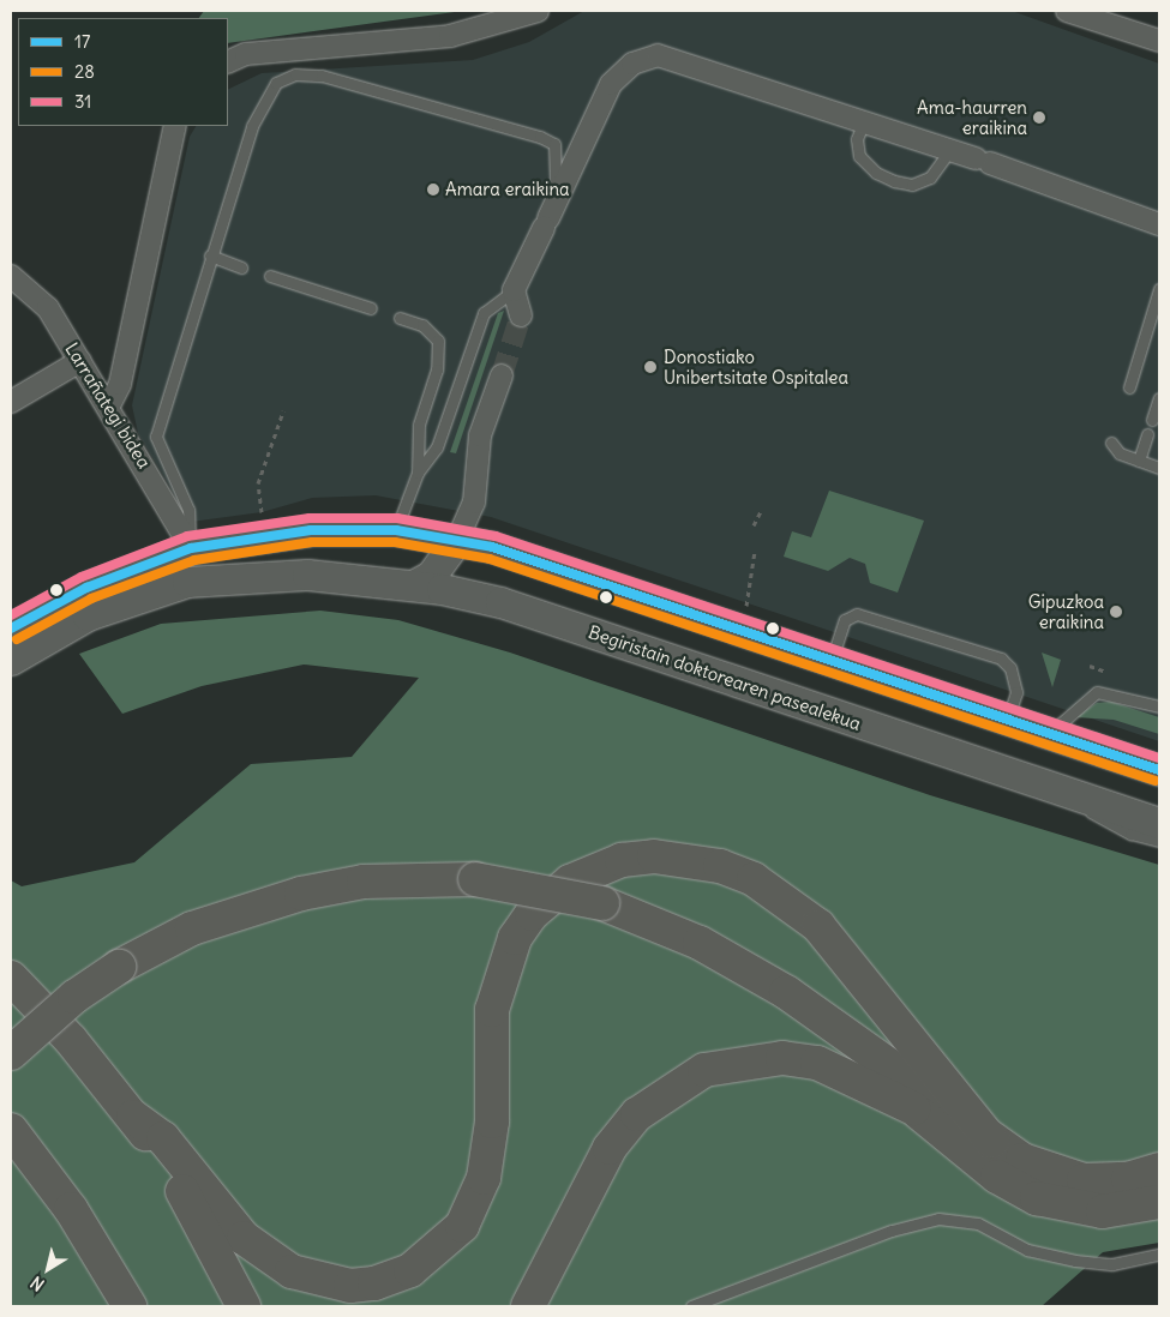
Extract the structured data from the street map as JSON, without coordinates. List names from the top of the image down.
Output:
{
  "streets": {
    "main road": ["Begiristain doktorearen pasealekua"],
    "street": ["Larrañategi bidea"]
  },
  "crossings": [
    ["Larrañategi bidea", "Begiristain doktorearen pasealekua"]
  ],
  "places": [
    "Ama-haurren eraikina",
    "Amara eraikina",
    "Donostiako Unibertsitate Ospitalea",
    "Gipuzkoa eraikina"
  ],
  "lines": ["transit line 31", "transit line 17", "transit line 28"],
  "legend": ["17", "28", "31"],
  "north": "bottom left"
}
